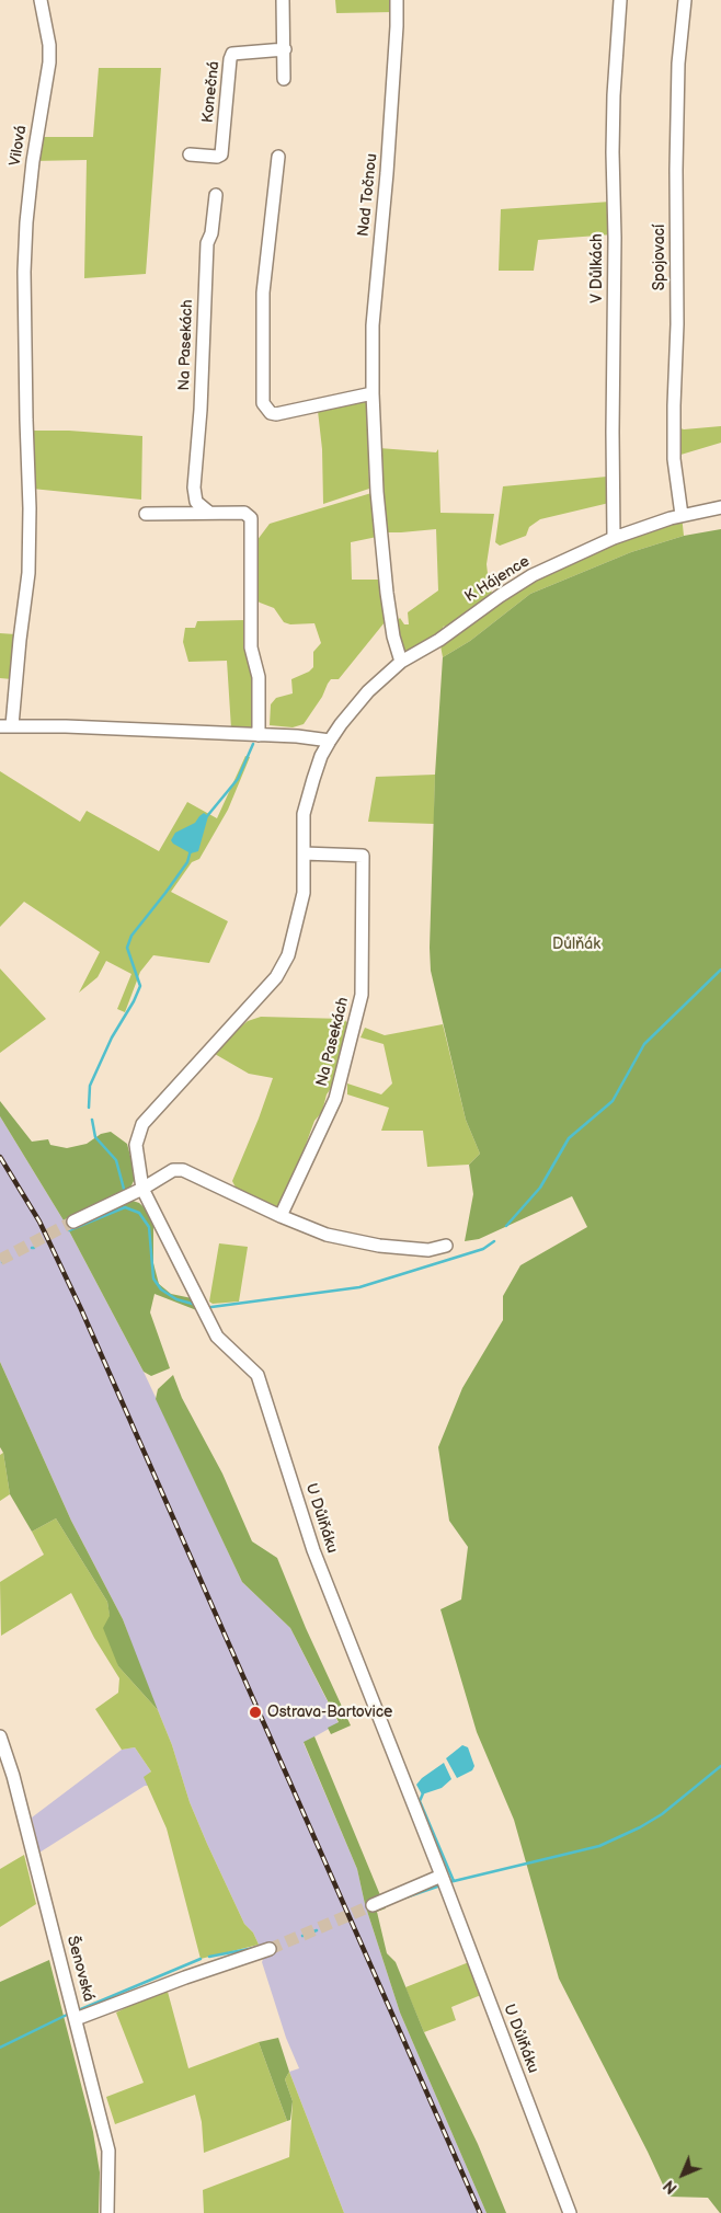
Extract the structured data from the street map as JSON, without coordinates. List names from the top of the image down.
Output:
{
  "streets": {
    "street": [
      "Konečná",
      "Vilová",
      "Nad Točnou",
      "Spojovací",
      "V Důlkách",
      "Na Pasekách",
      "K Hájence",
      "U Důlňáku",
      "Šenovská"
    ]
  },
  "crossings": [
    ["Nad Točnou", "K Hájence"],
    ["Spojovací", "K Hájence"],
    ["V Důlkách", "K Hájence"]
  ],
  "parks": ["Důlňák"],
  "places": ["Ostrava-Bartovice"],
  "north": "bottom left"
}
